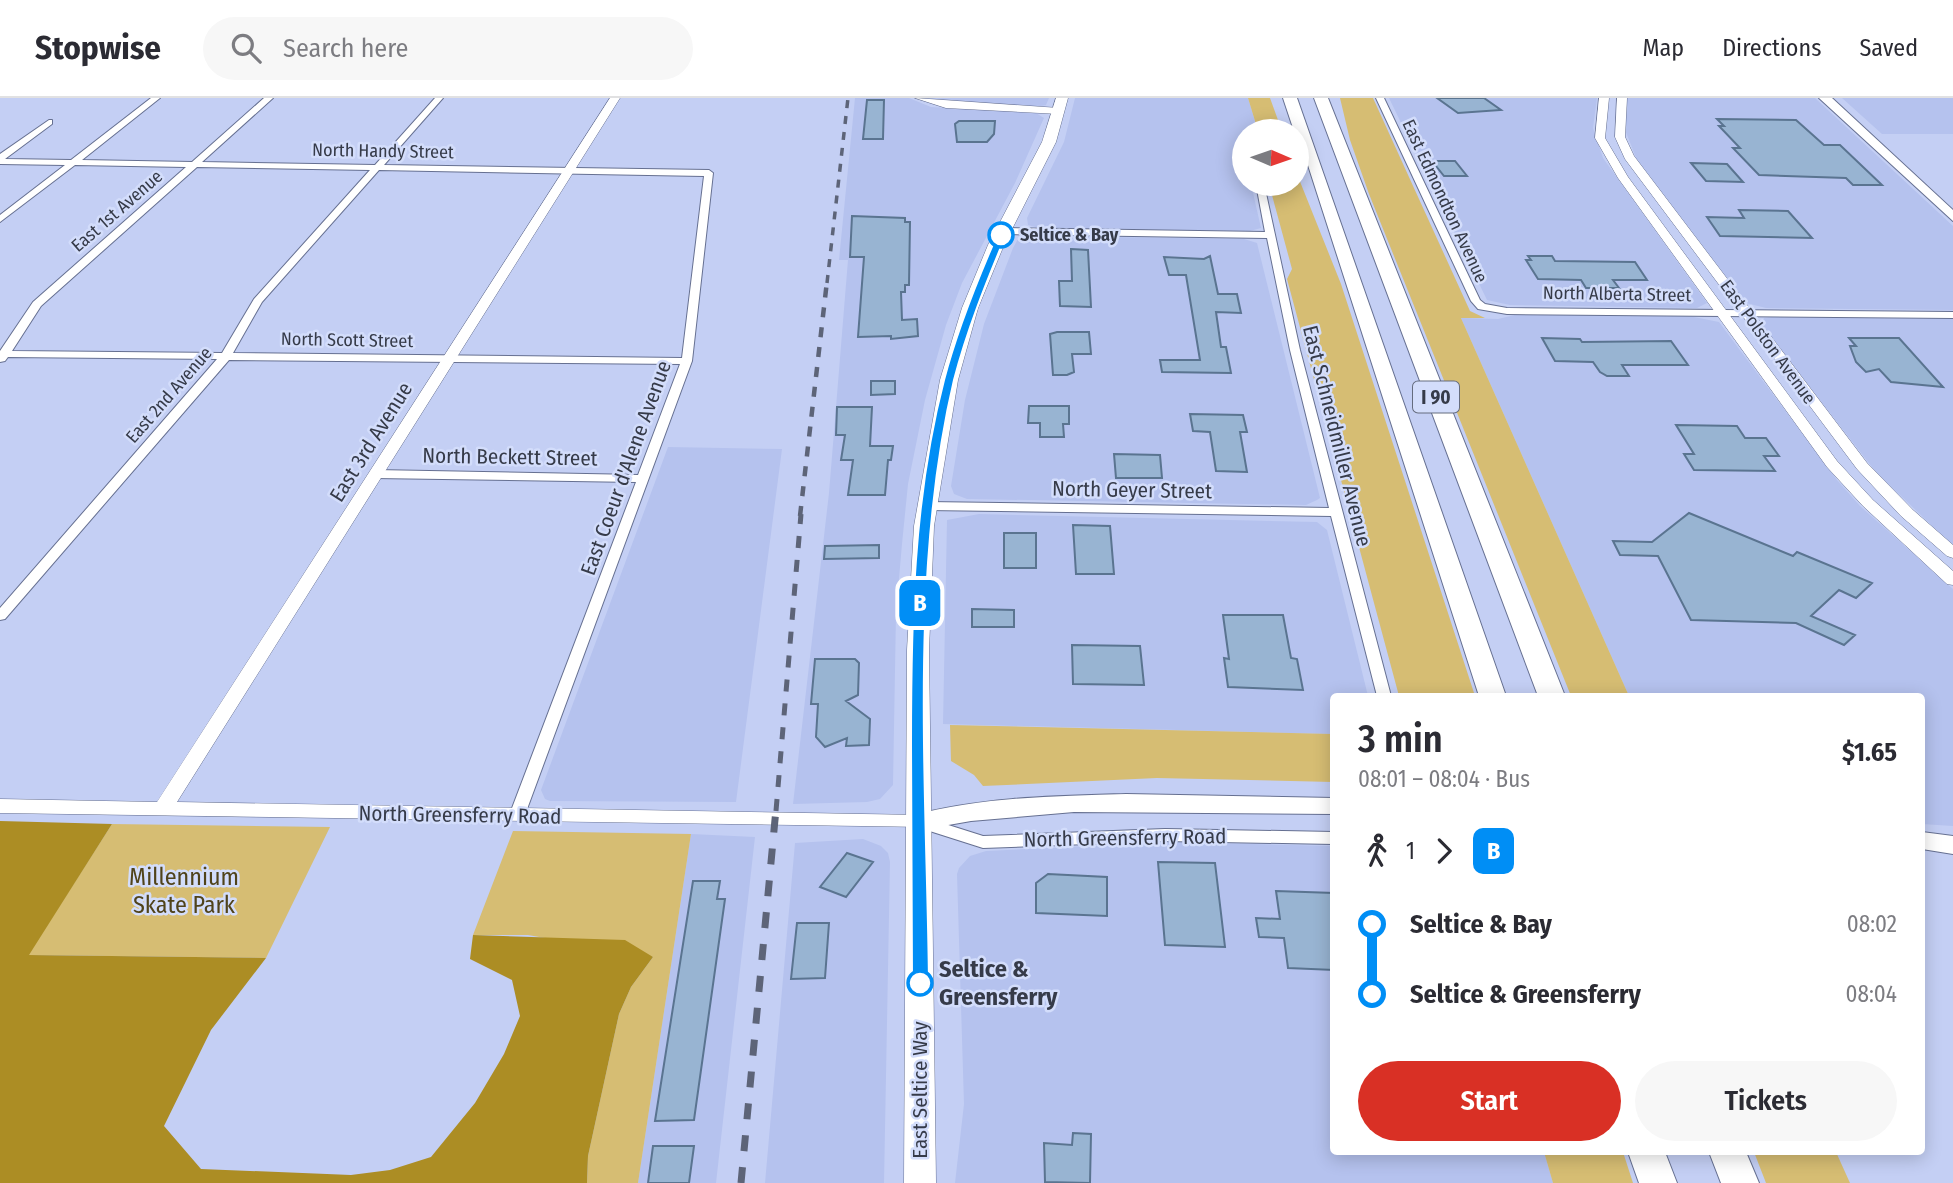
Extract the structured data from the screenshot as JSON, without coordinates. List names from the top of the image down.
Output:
{
  "streets": {
    "highway": ["I 90"],
    "main road": ["North Greensferry Road", "East Seltice Way"],
    "street": [
      "North Handy Street",
      "East Edmondton Avenue",
      "East 1st Avenue",
      "North Alberta Street",
      "North Scott Street",
      "East Polston Avenue",
      "East 2nd Avenue",
      "East Schneidmiller Avenue",
      "East 3rd Avenue",
      "North Beckett Street",
      "East Coeur d'Alene Avenue",
      "North Geyer Street"
    ]
  },
  "crossings": [
    ["North Handy Street", "East 1st Avenue"],
    ["North Handy Street", "East 2nd Avenue"],
    ["North Handy Street", "East 3rd Avenue"],
    ["North Handy Street", "East Coeur d'Alene Avenue"],
    ["East Edmondton Avenue", "North Alberta Street"],
    ["East 1st Avenue", "North Scott Street"],
    ["North Alberta Street", "East Polston Avenue"],
    ["North Scott Street", "East 2nd Avenue"],
    ["North Scott Street", "East 3rd Avenue"],
    ["North Scott Street", "East Coeur d'Alene Avenue"],
    ["East Schneidmiller Avenue", "North Geyer Street"],
    ["East 3rd Avenue", "North Beckett Street"],
    ["East 3rd Avenue", "East Coeur d'Alene Avenue"],
    ["East 3rd Avenue", "North Greensferry Road"],
    ["North Beckett Street", "East Coeur d'Alene Avenue"],
    ["East Coeur d'Alene Avenue", "North Greensferry Road"],
    ["North Geyer Street", "East Seltice Way"],
    ["North Greensferry Road", "East Seltice Way"]
  ],
  "parks": ["Millennium Skate Park"],
  "places": ["Seltice & Bay", "Seltice & Greensferry"],
  "lines": ["bus line B"],
  "north": "right",
  "page": {
    "header": "Stopwise",
    "search": "Search here",
    "nav": ["Map", "Directions", "Saved"],
    "on_map": "B",
    "heading": ["3 min", "08:01 – 08:04 · Bus", "$1.65"],
    "legs": ["1", "B"],
    "list": [
      {
        "name": "Seltice & Bay",
        "value": "08:02"
      },
      {
        "name": "Seltice & Greensferry",
        "value": "08:04"
      }
    ],
    "buttons": ["Start", "Tickets"]
  }
}
